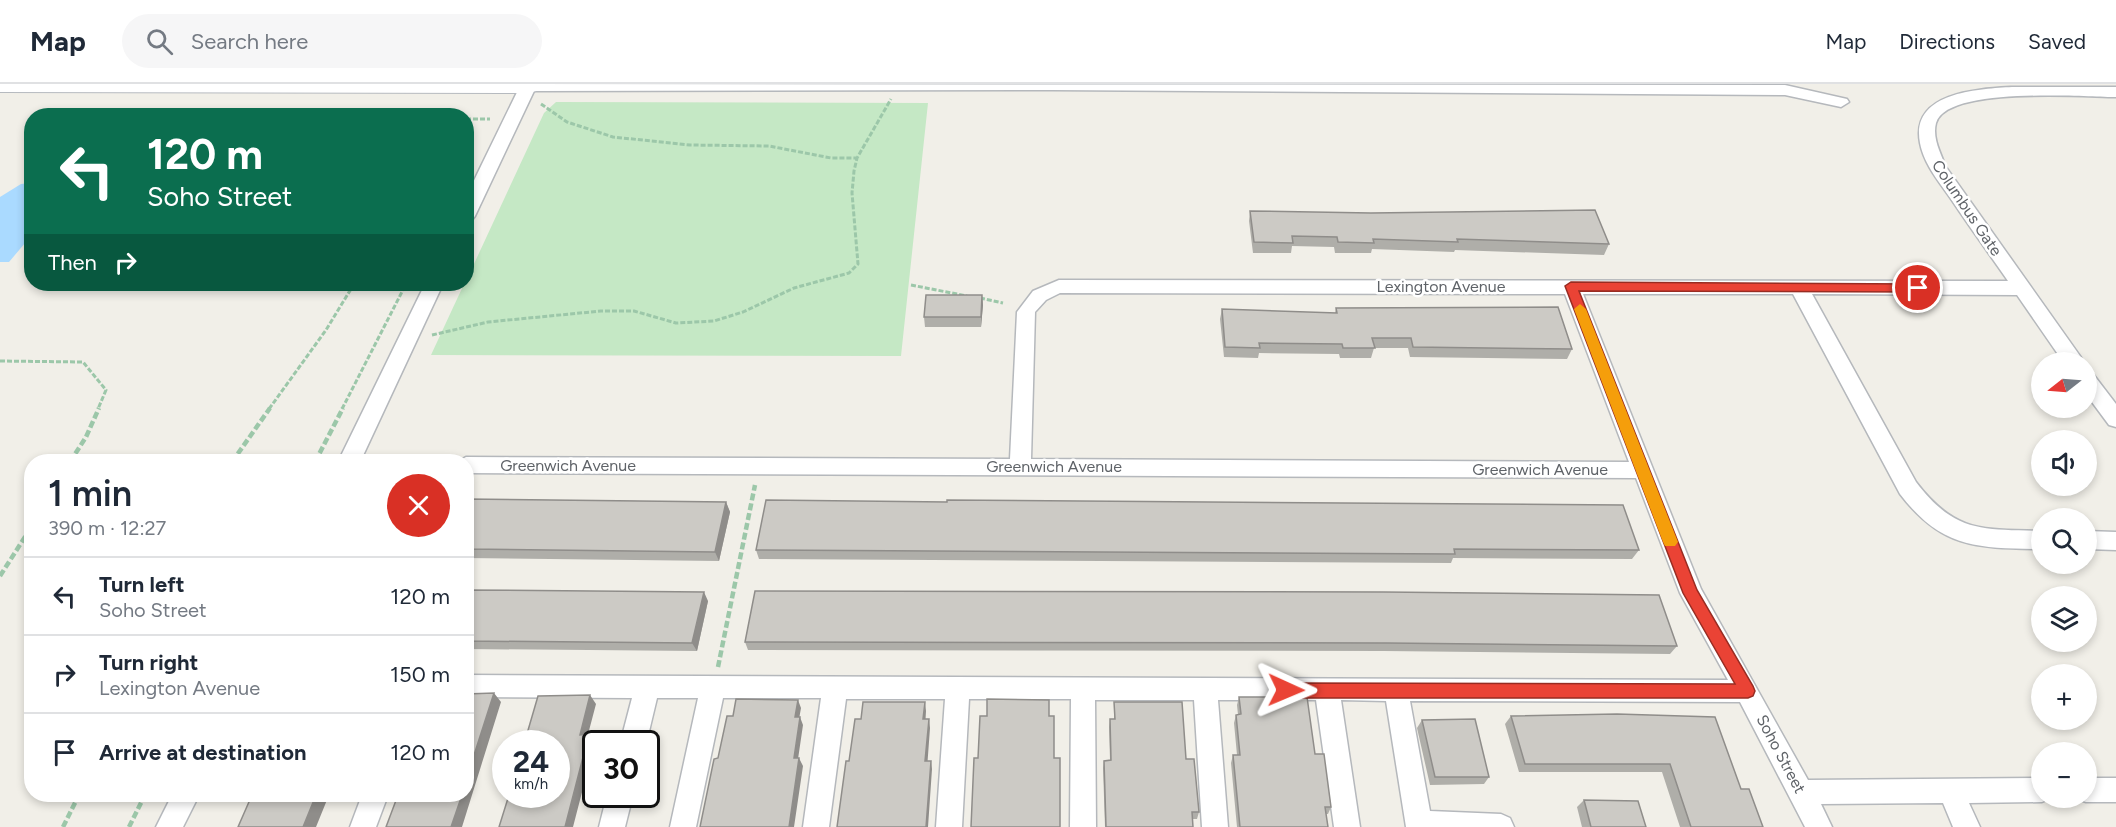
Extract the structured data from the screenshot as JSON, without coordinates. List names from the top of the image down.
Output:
{
  "streets": {
    "street": [
      "Columbus Gate",
      "Lexington Avenue",
      "Greenwich Avenue",
      "Soho Street"
    ]
  },
  "crossings": [
    ["Columbus Gate", "Lexington Avenue"],
    ["Lexington Avenue", "Greenwich Avenue"],
    ["Lexington Avenue", "Soho Street"],
    ["Greenwich Avenue", "Soho Street"]
  ],
  "north": "left",
  "page": {
    "header": "Map",
    "search": "Search here",
    "nav": ["Map", "Directions", "Saved"],
    "turn": ["120 m", "Soho Street"],
    "then": "Then",
    "map_buttons": ["+", "−"],
    "heading": ["1 min", "390 m · 12:27"],
    "list": [
      {
        "name": "Turn left",
        "note": "Soho Street",
        "value": "120 m"
      },
      {
        "name": "Turn right",
        "note": "Lexington Avenue",
        "value": "150 m"
      },
      {
        "name": "Arrive at destination",
        "value": "120 m"
      }
    ],
    "speed": "24 km/h",
    "limit": "30"
  }
}
